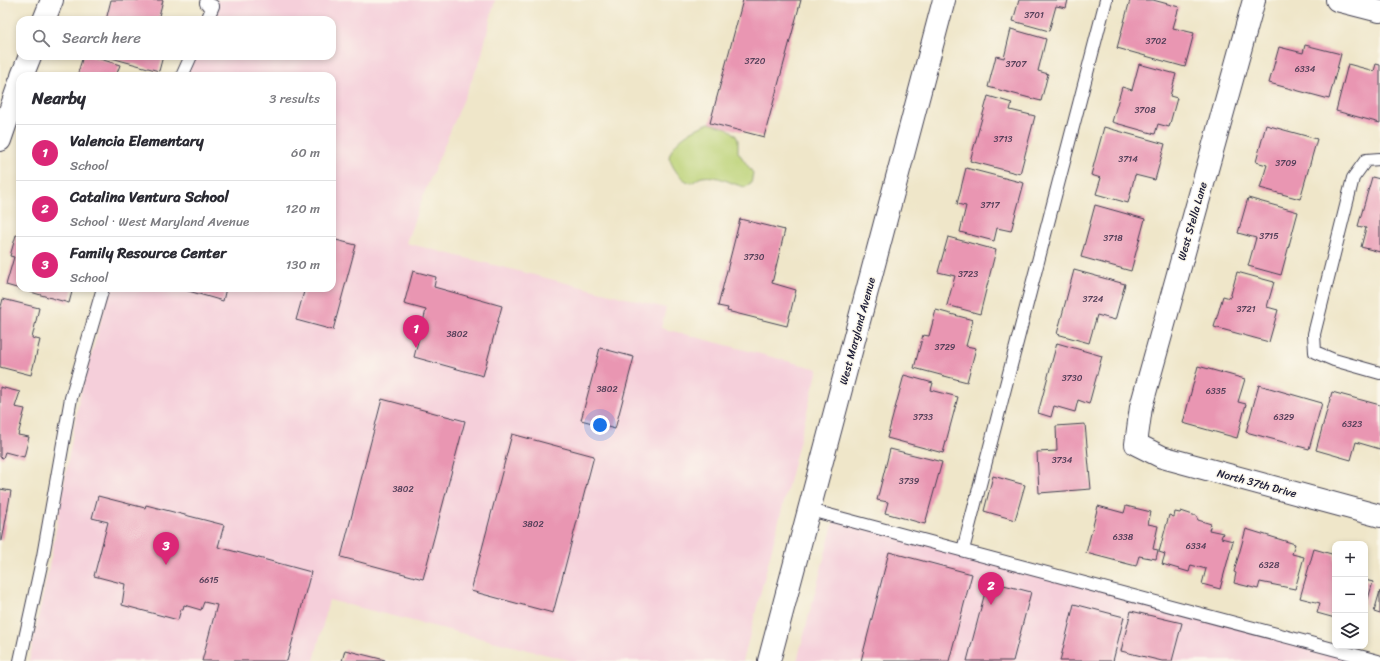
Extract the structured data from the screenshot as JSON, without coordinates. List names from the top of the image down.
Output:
{
  "streets": {
    "street": ["West Stella Lane", "West Maryland Avenue", "North 37th Drive"]
  },
  "crossings": [
    ["West Stella Lane", "North 37th Drive"]
  ],
  "house_numbers": [
    "3701",
    "3702",
    "3720",
    "3707",
    "6334",
    "3708",
    "3713",
    "3714",
    "3709",
    "3717",
    "3715",
    "3718",
    "3730",
    "3723",
    "3724",
    "3721",
    "3802",
    "3729",
    "3730",
    "3802",
    "6335",
    "3733",
    "6329",
    "6323",
    "3734",
    "3739",
    "3802",
    "3802",
    "6338",
    "6334",
    "6328",
    "6615"
  ],
  "page": {
    "search": "Search here",
    "heading": ["Nearby", "3 results"],
    "list": [
      {
        "mark": "1",
        "name": "Valencia Elementary",
        "note": "School",
        "value": "60 m"
      },
      {
        "mark": "2",
        "name": "Catalina Ventura School",
        "note": "School · West Maryland Avenue",
        "value": "120 m"
      },
      {
        "mark": "3",
        "name": "Family Resource Center",
        "note": "School",
        "value": "130 m"
      }
    ],
    "pins": ["1", "3", "2"],
    "map_buttons": ["+", "−"]
  }
}
